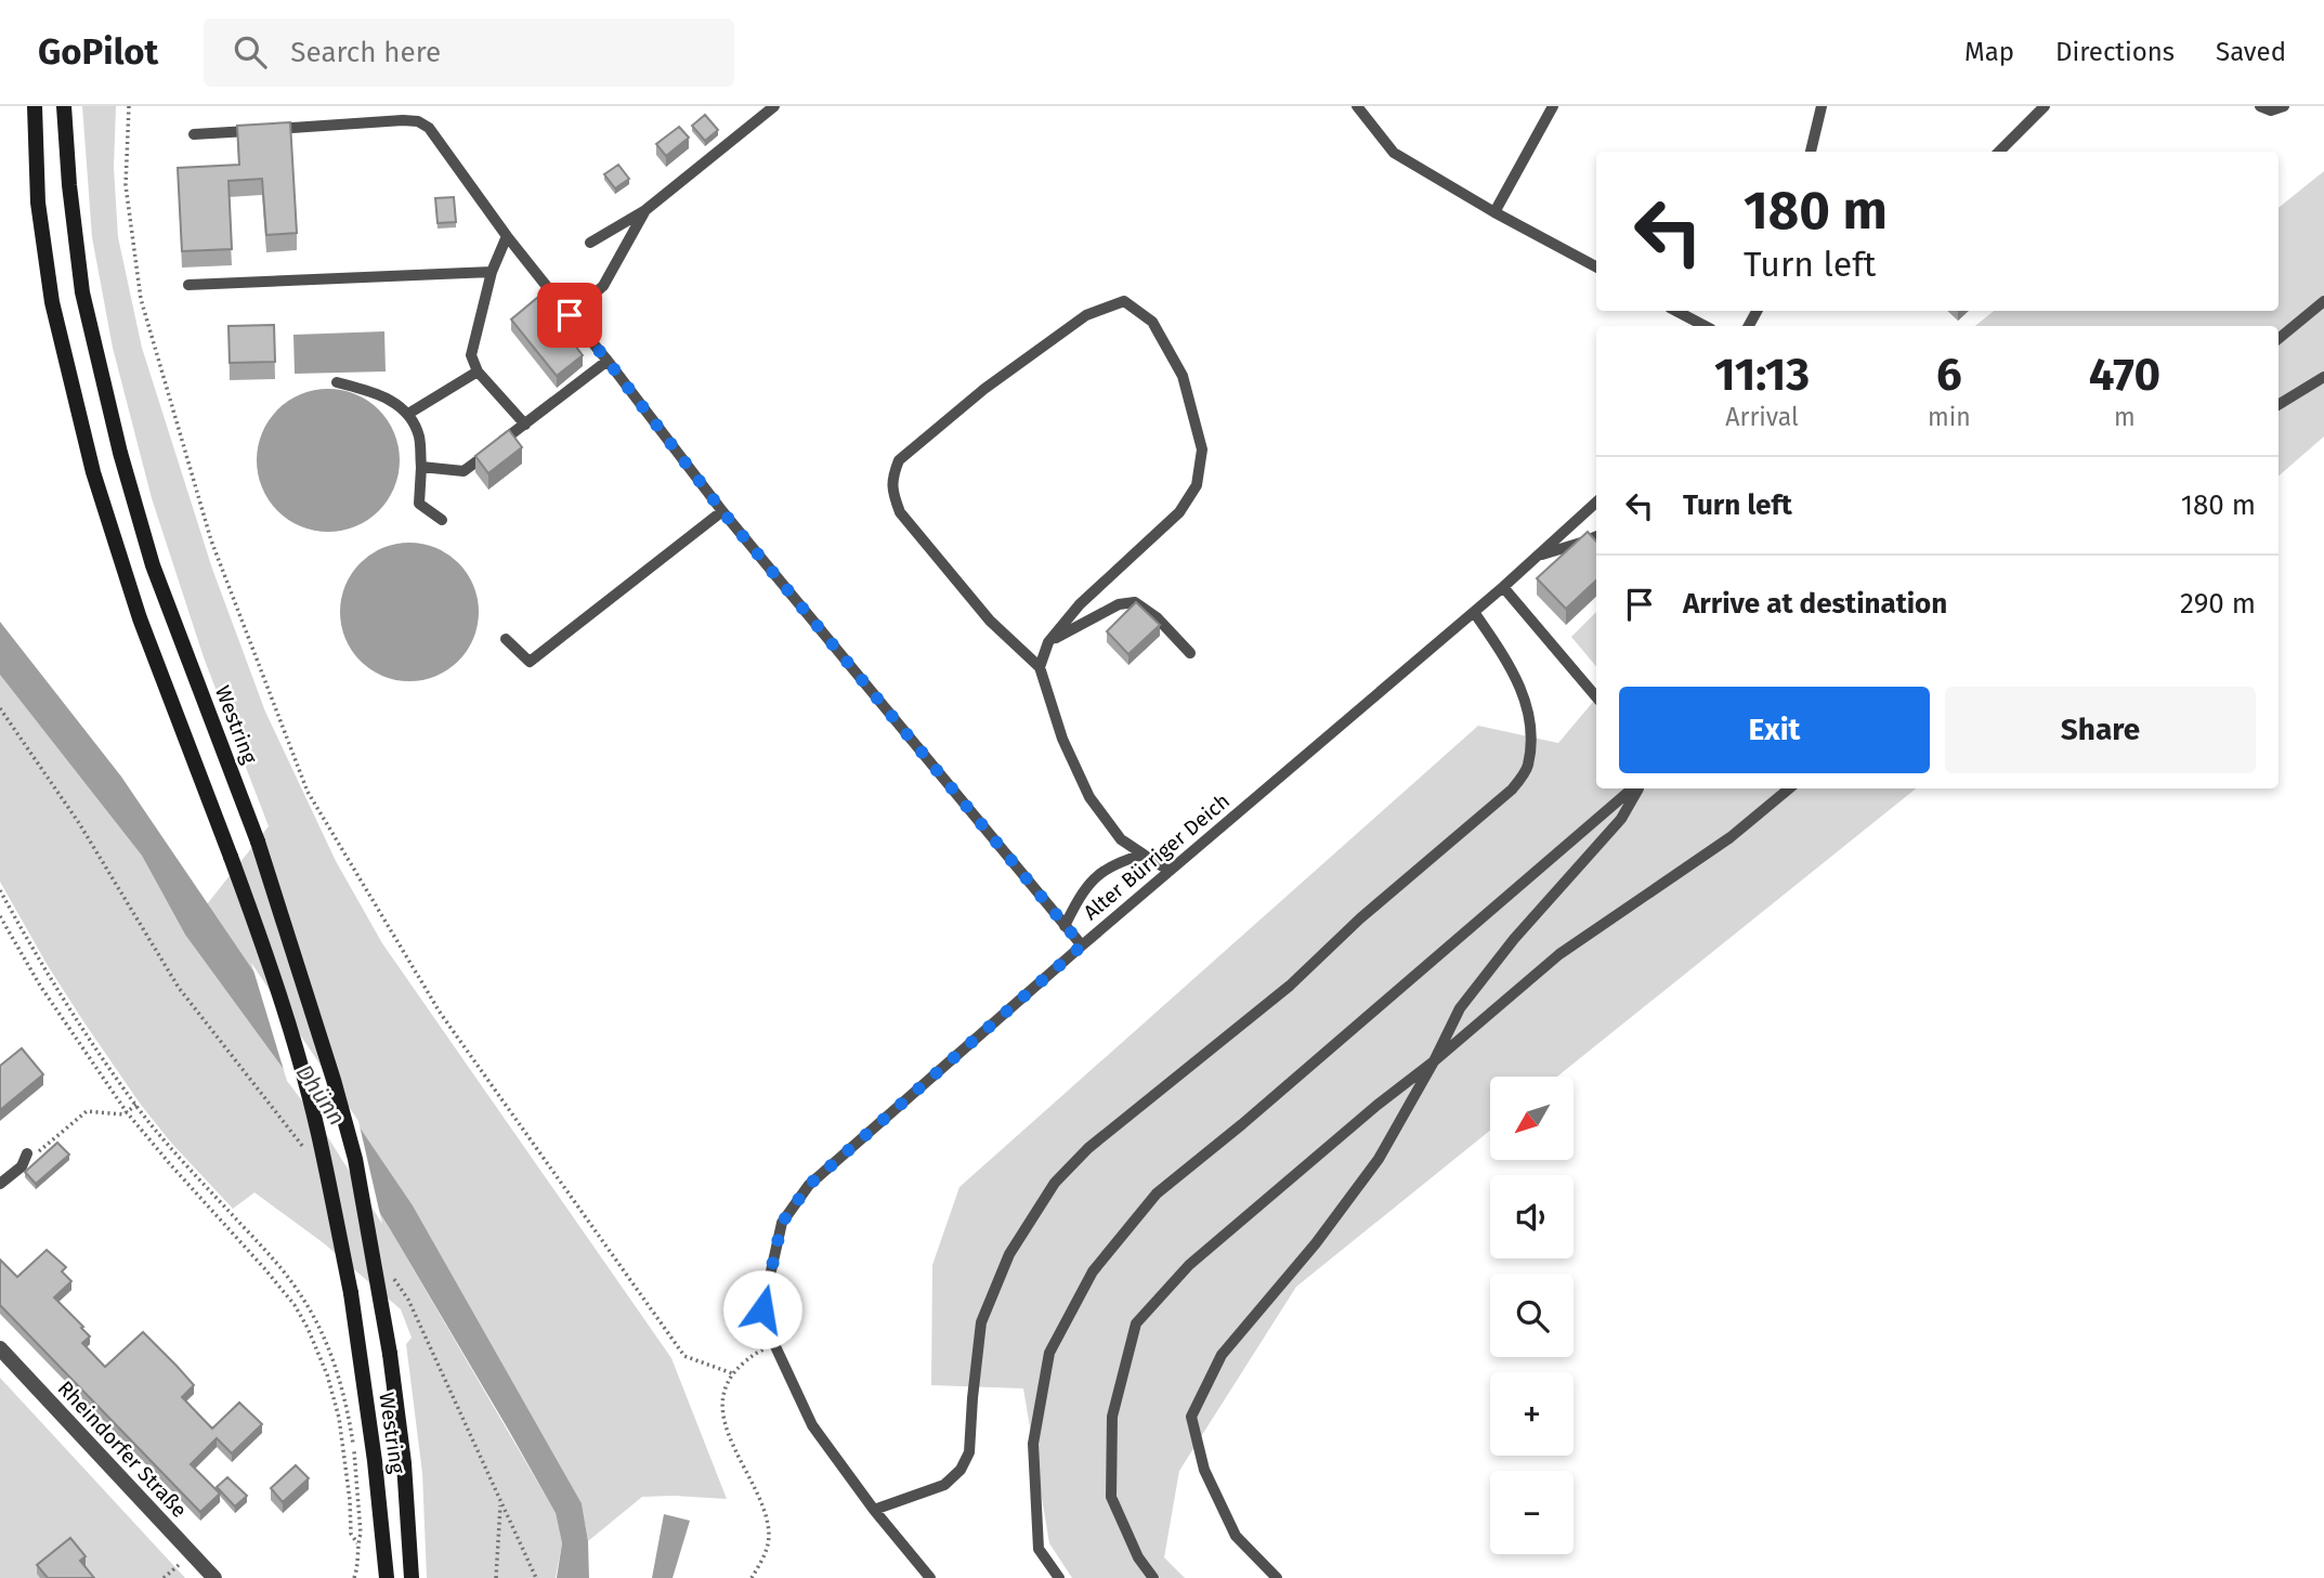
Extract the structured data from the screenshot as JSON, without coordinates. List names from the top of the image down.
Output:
{
  "streets": {
    "main road": ["Westring"],
    "street": ["Rheindorfer Straße"],
    "lane": ["Alter Bürriger Deich"]
  },
  "water": ["Dhünn"],
  "north": "bottom left",
  "page": {
    "header": "GoPilot",
    "search": "Search here",
    "nav": ["Map", "Directions", "Saved"],
    "turn": ["180 m", "Turn left"],
    "eta": [
      "11:13",
      "Arrival",
      "6",
      "min",
      "470",
      "m"
    ],
    "list": [
      {
        "name": "Turn left",
        "value": "180 m"
      },
      {
        "name": "Arrive at destination",
        "value": "290 m"
      }
    ],
    "buttons": ["Exit", "Share"],
    "map_buttons": ["+", "−"]
  }
}
